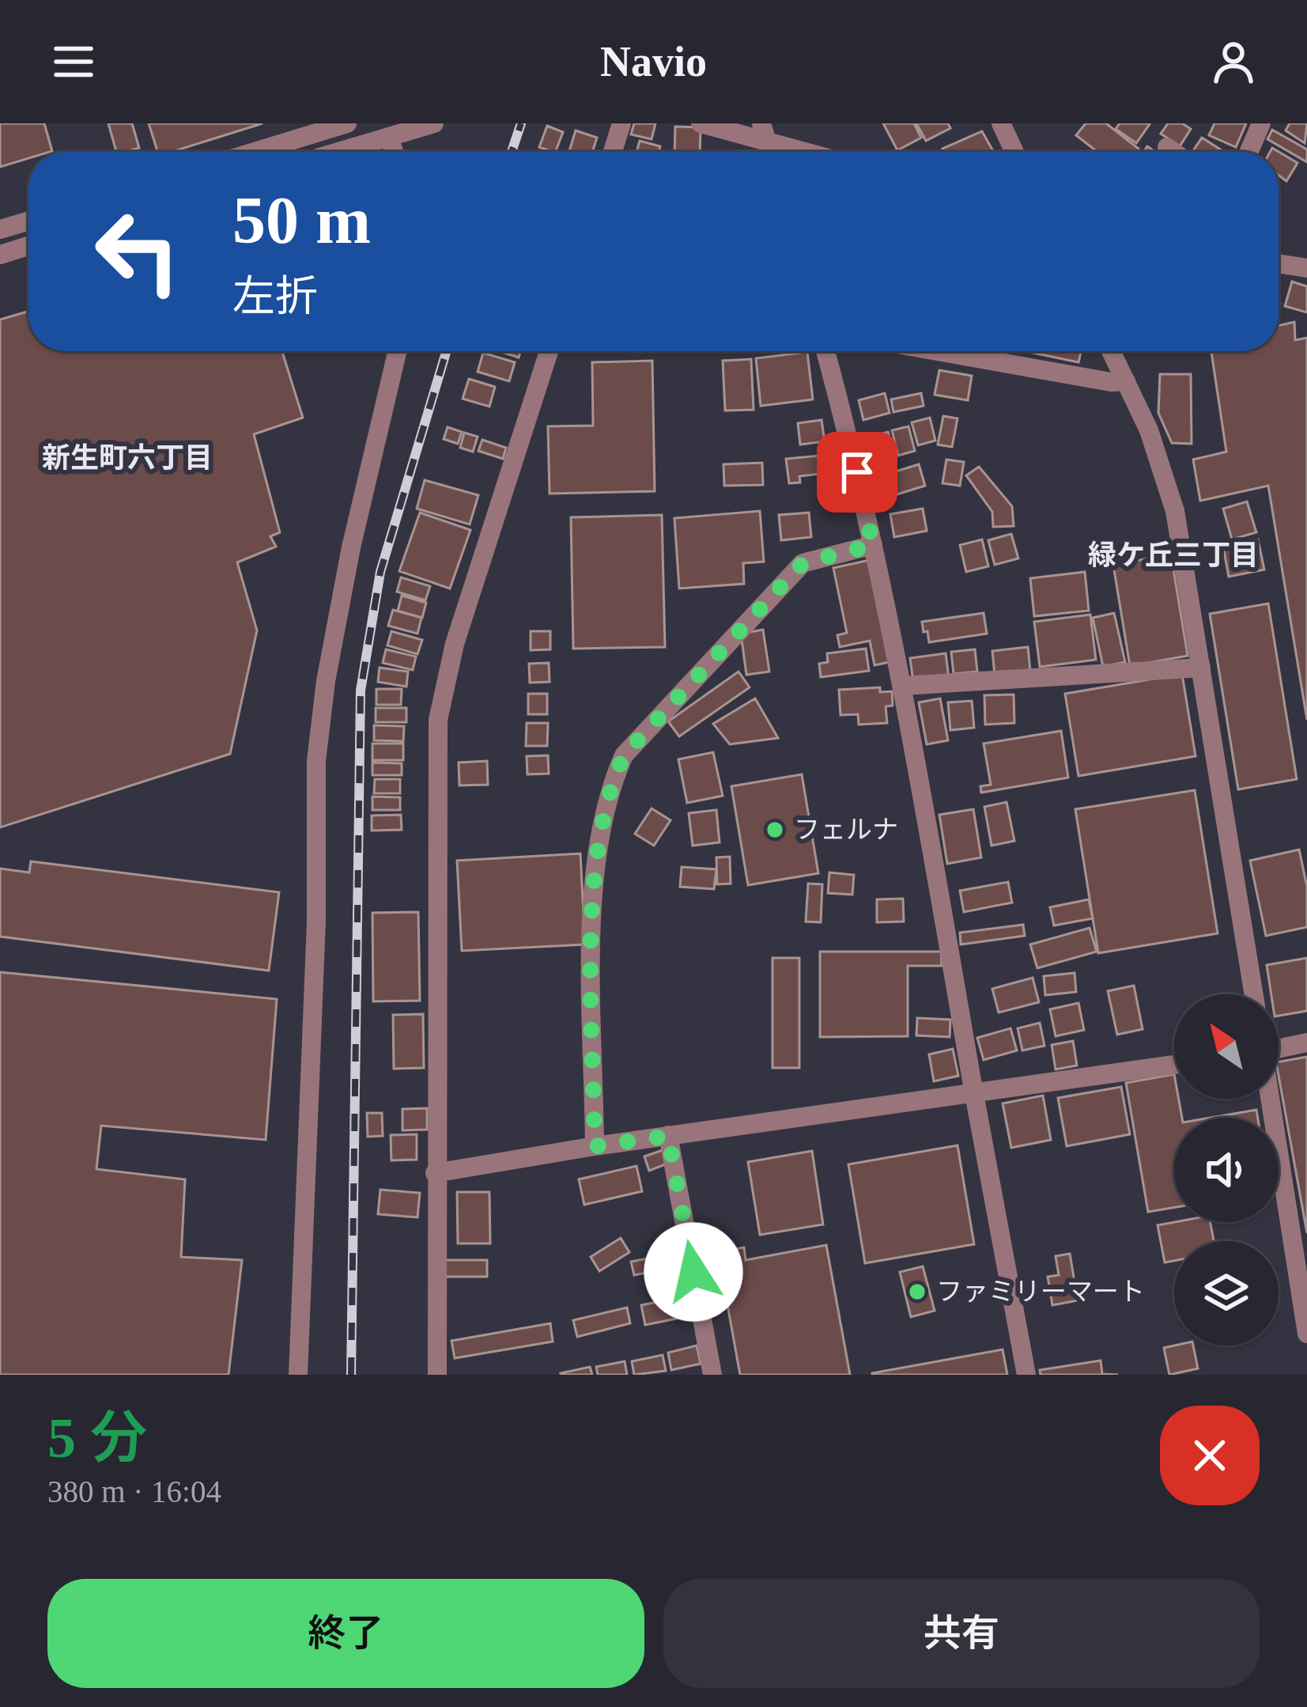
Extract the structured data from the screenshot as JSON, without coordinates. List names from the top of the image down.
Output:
{
  "districts": ["新生町六丁目", "緑ケ丘三丁目"],
  "places": ["フェルナ", "ファミリーマート"],
  "north": "top left",
  "page": {
    "header": "Navio",
    "turn": ["50 m", "左折"],
    "heading": ["5 分", "380 m · 16:04"],
    "buttons": ["終了", "共有"]
  }
}
